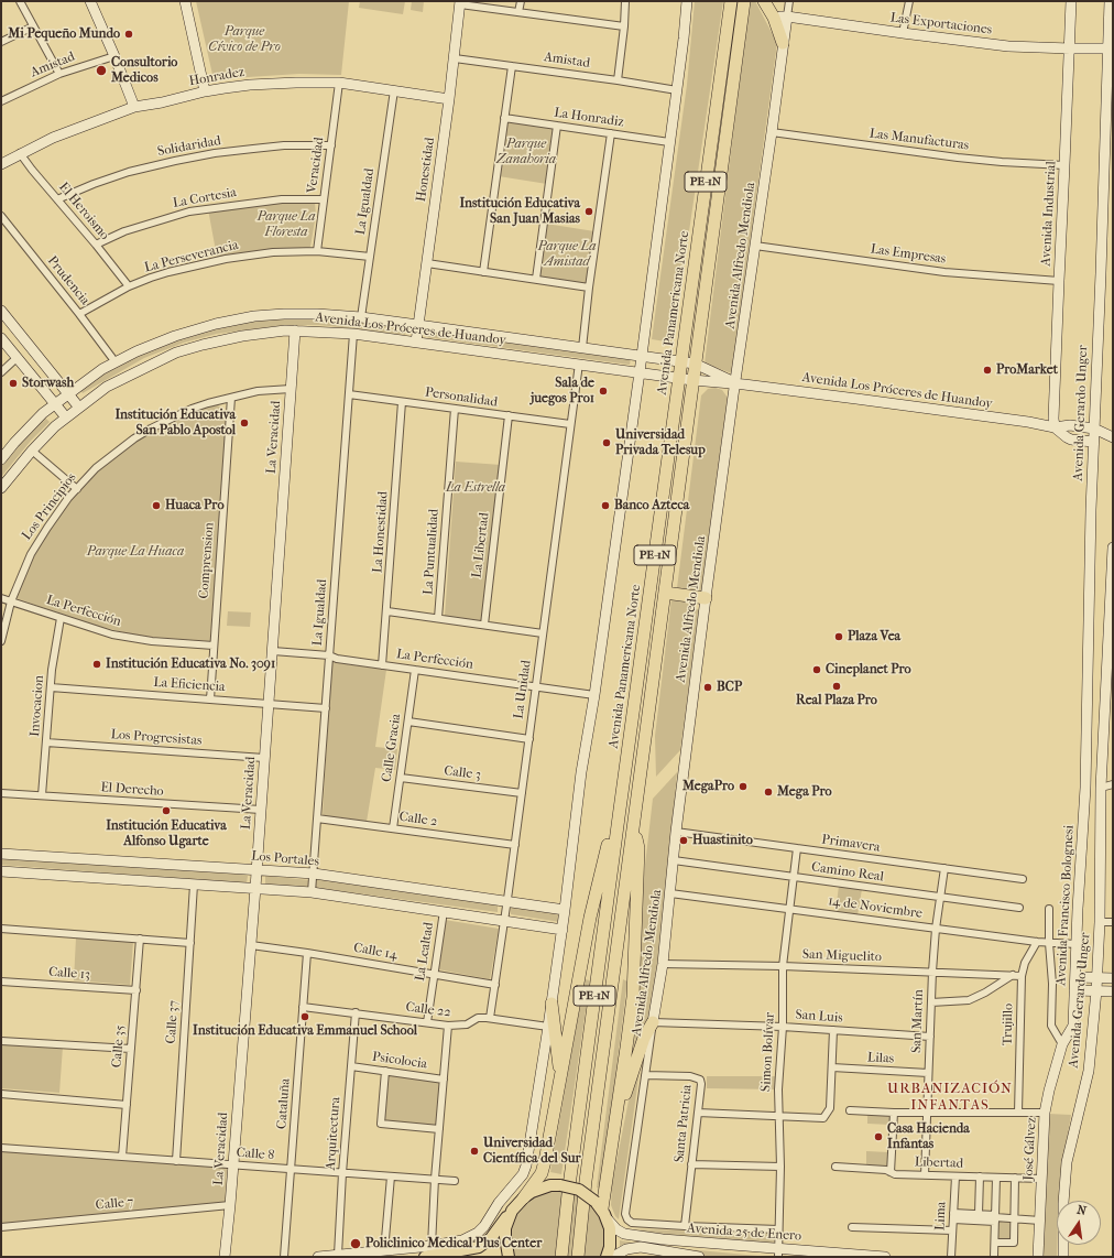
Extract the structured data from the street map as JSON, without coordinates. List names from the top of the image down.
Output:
{
  "streets": {
    "highway": ["PE-1N", "Avenida Panamericana Norte"],
    "main road": [
      "Las Exportaciones",
      "Honradez",
      "Honestidad",
      "Avenida Industrial",
      "Avenida Alfredo Mendiola",
      "Avenida Los Próceres de Huandoy",
      "Avenida Gerardo Unger",
      "La Veracidad",
      "Los Portales",
      "Avenida Francisco Bolognesi",
      "José Gálvez",
      "Avenida 25 de Enero"
    ],
    "street": [
      "Amistad",
      "La Honradiz",
      "Las Manufacturas",
      "Solidaridad",
      "Veracidad",
      "La Cortesia",
      "La Igualdad",
      "El Heroismo",
      "Las Empresas",
      "La Perseverancia",
      "Prudencia",
      "Personalidad",
      "Los Principios",
      "La Honestidad",
      "La Libertad",
      "La Puntualidad",
      "Comprension",
      "La Perfección",
      "La Eficiencia",
      "La Unidad",
      "Invocacion",
      "Los Progresistas",
      "Calle Gracia",
      "Calle 3",
      "El Derecho",
      "Calle 2",
      "Primavera",
      "Camino Real",
      "14 de Noviembre",
      "Calle 14",
      "La Lealtad",
      "San Miguelito",
      "Calle 13",
      "Calle 22",
      "San Luis",
      "San Martín",
      "Calle 37",
      "Trujillo",
      "Calle 35",
      "Simon Bolívar",
      "Lilas",
      "Psicolocia",
      "Cataluña",
      "Santa Patricia",
      "Arquitectura",
      "Calle 8",
      "Libertad",
      "Calle 7",
      "Lima"
    ]
  },
  "crossings": [
    ["Las Exportaciones", "Avenida Industrial"],
    ["Las Exportaciones", "Avenida Alfredo Mendiola"],
    ["Las Exportaciones", "Avenida Gerardo Unger"],
    ["Amistad", "Honestidad"],
    ["Honradez", "Veracidad"],
    ["Honradez", "Honestidad"],
    ["Honradez", "La Igualdad"],
    ["Honradez", "El Heroismo"],
    ["Las Manufacturas", "Avenida Industrial"],
    ["Las Manufacturas", "Avenida Alfredo Mendiola"],
    ["Solidaridad", "Veracidad"],
    ["Solidaridad", "El Heroismo"],
    ["Veracidad", "La Cortesia"],
    ["Veracidad", "La Perseverancia"],
    ["Honestidad", "Avenida Los Próceres de Huandoy"],
    ["La Cortesia", "El Heroismo"],
    ["La Igualdad", "La Perseverancia"],
    ["La Igualdad", "Avenida Los Próceres de Huandoy"],
    ["La Igualdad", "Personalidad"],
    ["La Igualdad", "La Perfección"],
    ["La Igualdad", "La Eficiencia"],
    ["La Igualdad", "Calle 2"],
    ["La Igualdad", "Los Portales"],
    ["El Heroismo", "La Perseverancia"],
    ["Avenida Industrial", "Las Empresas"],
    ["Avenida Industrial", "Avenida Los Próceres de Huandoy"],
    ["Las Empresas", "Avenida Alfredo Mendiola"],
    ["Avenida Alfredo Mendiola", "Avenida Los Próceres de Huandoy"],
    ["Avenida Alfredo Mendiola", "Primavera"],
    ["Avenida Alfredo Mendiola", "Camino Real"],
    ["Avenida Alfredo Mendiola", "14 de Noviembre"],
    ["Avenida Alfredo Mendiola", "San Miguelito"],
    ["Avenida Alfredo Mendiola", "San Luis"],
    ["Avenida Alfredo Mendiola", "Santa Patricia"],
    ["La Perseverancia", "Prudencia"],
    ["Prudencia", "Avenida Los Próceres de Huandoy"],
    ["Avenida Panamericana Norte", "Avenida Los Próceres de Huandoy"],
    ["Avenida Los Próceres de Huandoy", "Avenida Gerardo Unger"],
    ["Avenida Los Próceres de Huandoy", "La Veracidad"],
    ["Avenida Los Próceres de Huandoy", "La Unidad"],
    ["Personalidad", "La Honestidad"],
    ["Personalidad", "La Libertad"],
    ["Personalidad", "La Puntualidad"],
    ["Personalidad", "La Unidad"],
    ["Avenida Gerardo Unger", "Avenida Francisco Bolognesi"],
    ["La Veracidad", "Los Principios"],
    ["La Veracidad", "La Perfección"],
    ["La Veracidad", "La Eficiencia"],
    ["La Veracidad", "Los Progresistas"],
    ["La Veracidad", "El Derecho"],
    ["La Veracidad", "Los Portales"],
    ["La Veracidad", "Calle 14"],
    ["La Veracidad", "Calle 8"],
    ["La Veracidad", "Calle 7"],
    ["Los Principios", "Comprension"],
    ["Los Principios", "La Perfección"],
    ["La Honestidad", "La Perfección"],
    ["Comprension", "La Perfección"],
    ["Comprension", "La Eficiencia"],
    ["La Perfección", "La Unidad"],
    ["La Perfección", "Invocacion"],
    ["La Perfección", "Calle Gracia"],
    ["La Eficiencia", "Invocacion"],
    ["La Unidad", "Calle 3"],
    ["La Unidad", "Calle 2"],
    ["La Unidad", "Los Portales"],
    ["La Unidad", "Calle 14"],
    ["La Unidad", "Calle 22"],
    ["Invocacion", "Los Progresistas"],
    ["Invocacion", "El Derecho"],
    ["Calle Gracia", "Calle 3"],
    ["Calle Gracia", "Calle 2"],
    ["Primavera", "San Martín"],
    ["Primavera", "Simon Bolívar"],
    ["Camino Real", "San Martín"],
    ["Camino Real", "Simon Bolívar"],
    ["Avenida Francisco Bolognesi", "14 de Noviembre"],
    ["Avenida Francisco Bolognesi", "José Gálvez"],
    ["14 de Noviembre", "San Martín"],
    ["14 de Noviembre", "Trujillo"],
    ["14 de Noviembre", "Simon Bolívar"],
    ["Calle 14", "La Lealtad"],
    ["Calle 14", "Cataluña"],
    ["La Lealtad", "Calle 22"],
    ["San Miguelito", "San Martín"],
    ["San Miguelito", "Trujillo"],
    ["San Miguelito", "Simon Bolívar"],
    ["Calle 13", "Calle 35"],
    ["Calle 22", "Cataluña"],
    ["Calle 22", "Arquitectura"],
    ["San Luis", "San Martín"],
    ["San Luis", "Simon Bolívar"],
    ["San Martín", "Lilas"],
    ["San Martín", "Libertad"],
    ["Calle 37", "Calle 8"],
    ["Calle 35", "Calle 8"],
    ["Simon Bolívar", "Avenida 25 de Enero"],
    ["Psicolocia", "Arquitectura"],
    ["Cataluña", "Calle 8"],
    ["Arquitectura", "Calle 8"],
    ["José Gálvez", "Libertad"],
    ["Libertad", "Lima"]
  ],
  "districts": ["URBANIZACIÓN INFANTAS"],
  "parks": [
    "Parque Cívico de Pro",
    "Parque Zanahoria",
    "Parque La Floresta",
    "Parque La Amistad",
    "La Estrella",
    "Parque La Huaca"
  ],
  "places": [
    "Mi Pequeño Mundo",
    "Consultorio Medicos",
    "Institución Educativa San Juan Masias",
    "ProMarket",
    "Storwash",
    "Sala de juegos Pro1",
    "Institución Educativa San Pablo Apostol",
    "Universidad Privada Telesup",
    "Huaca Pro",
    "Banco Azteca",
    "Plaza Vea",
    "Institución Educativa No. 3091",
    "Cineplanet Pro",
    "Real Plaza Pro",
    "BCP",
    "MegaPro",
    "Mega Pro",
    "Institución Educativa Alfonso Ugarte",
    "Huastinito",
    "Institución Educativa Emmanuel School",
    "Casa Hacienda Infantas",
    "Universidad Científica del Sur",
    "Policlinico Medical Plus Center"
  ],
  "north": "top"
}
